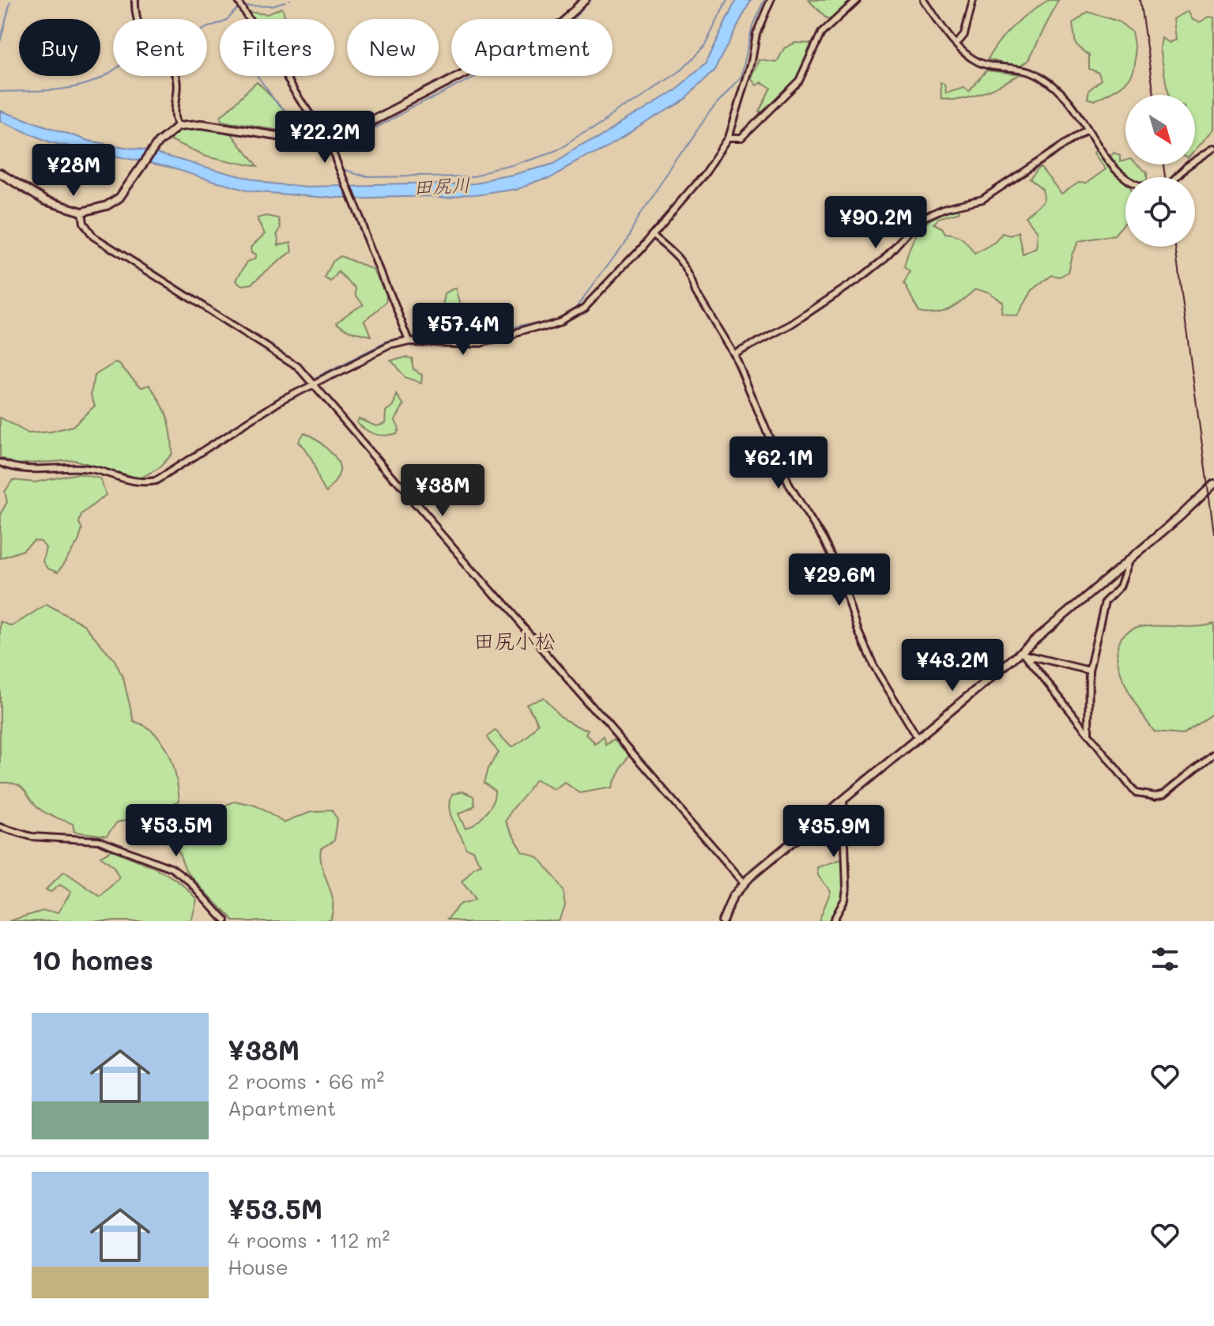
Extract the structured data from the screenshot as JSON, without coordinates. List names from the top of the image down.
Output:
{
  "districts": ["田尻小松"],
  "water": ["田尻川"],
  "north": "bottom right",
  "page": {
    "chip": [
      "Buy",
      "Rent",
      "Filters",
      "New",
      "Apartment"
    ],
    "price": [
      "¥22.2M",
      "¥28M",
      "¥90.2M",
      "¥57.4M",
      "¥62.1M",
      "¥38M",
      "¥29.6M",
      "¥43.2M",
      "¥53.5M",
      "¥35.9M"
    ],
    "heading": "10 homes",
    "list": [
      {
        "name": "¥38M",
        "note": "2 rooms · 66 m² · Apartment"
      },
      {
        "name": "¥53.5M",
        "note": "4 rooms · 112 m² · House"
      }
    ]
  }
}
